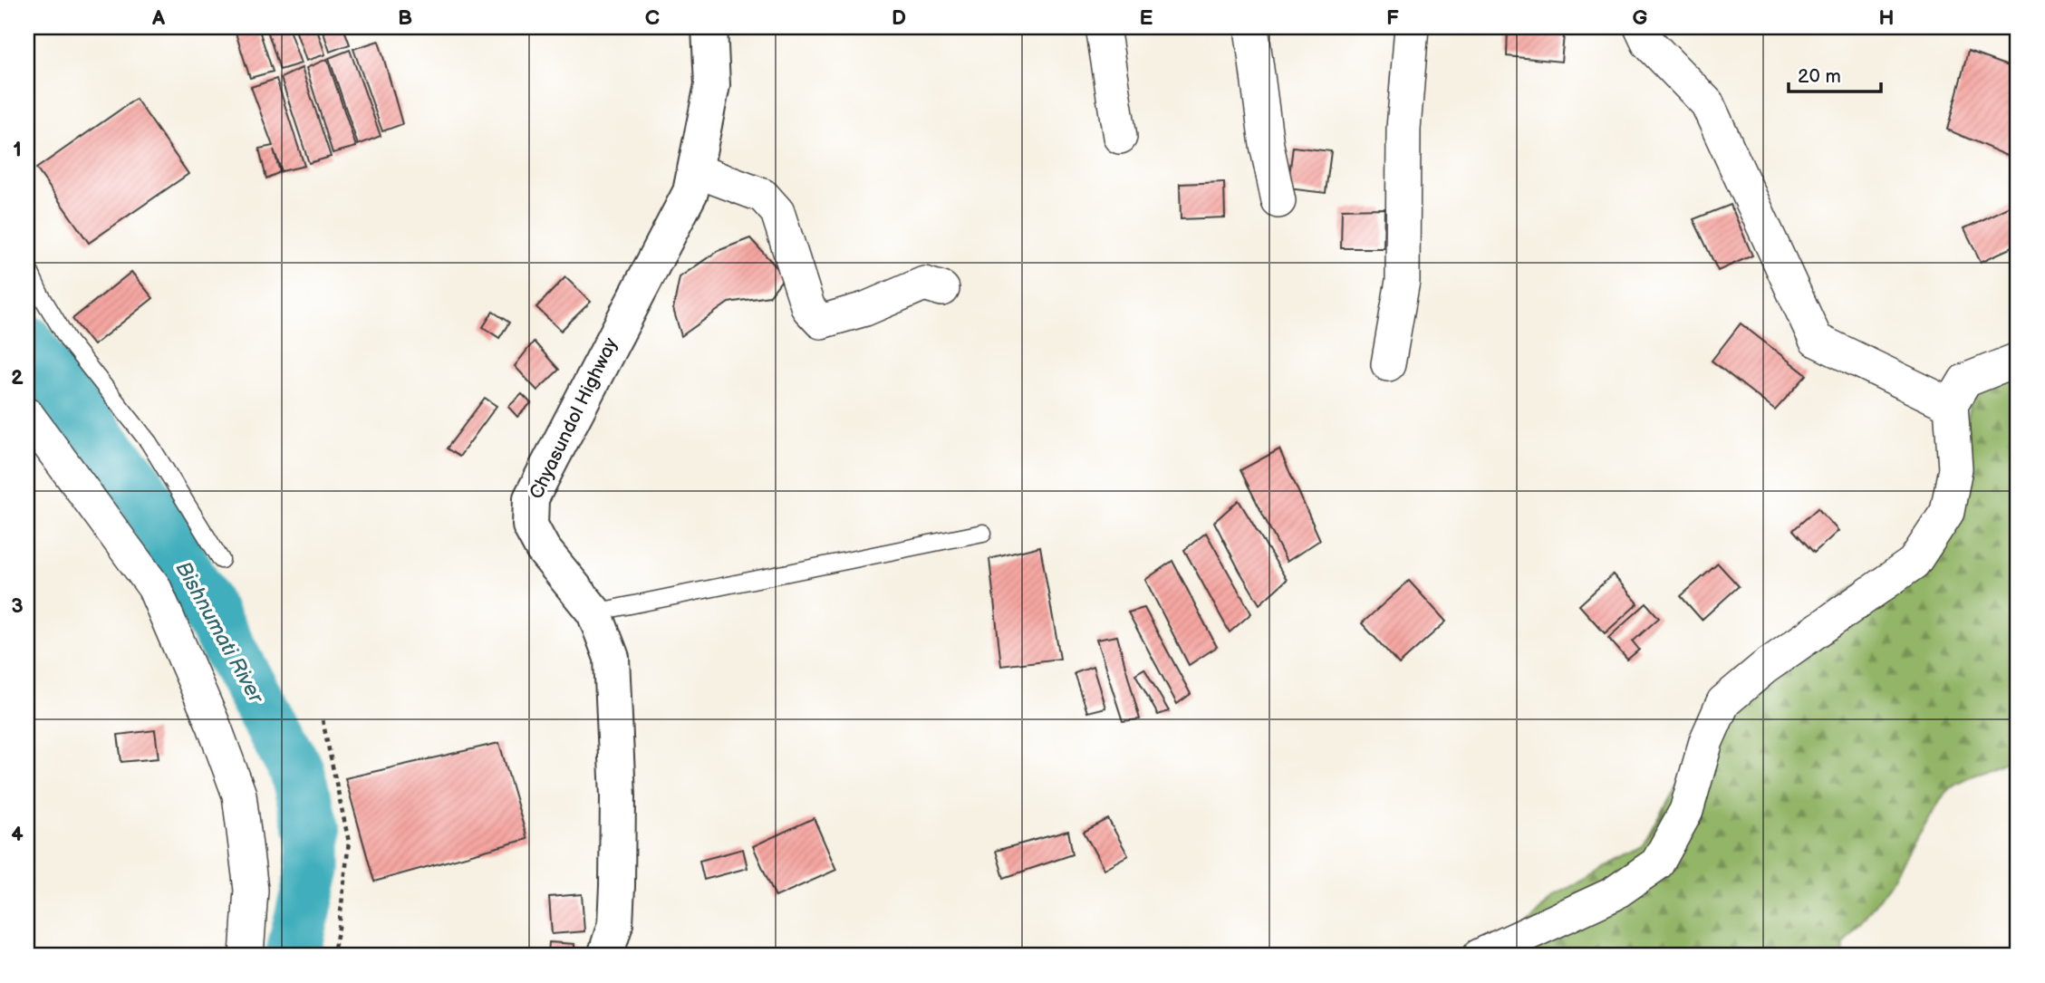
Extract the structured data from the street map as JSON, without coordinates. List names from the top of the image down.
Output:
{
  "streets": {
    "street": ["Chyasundol Highway"]
  },
  "water": ["Bishnumati River"],
  "scale_bar": "20 m",
  "grid": {
    "columns": [
      "A",
      "B",
      "C",
      "D",
      "E",
      "F",
      "G",
      "H"
    ],
    "rows": [
      "1",
      "2",
      "3",
      "4"
    ]
  }
}
